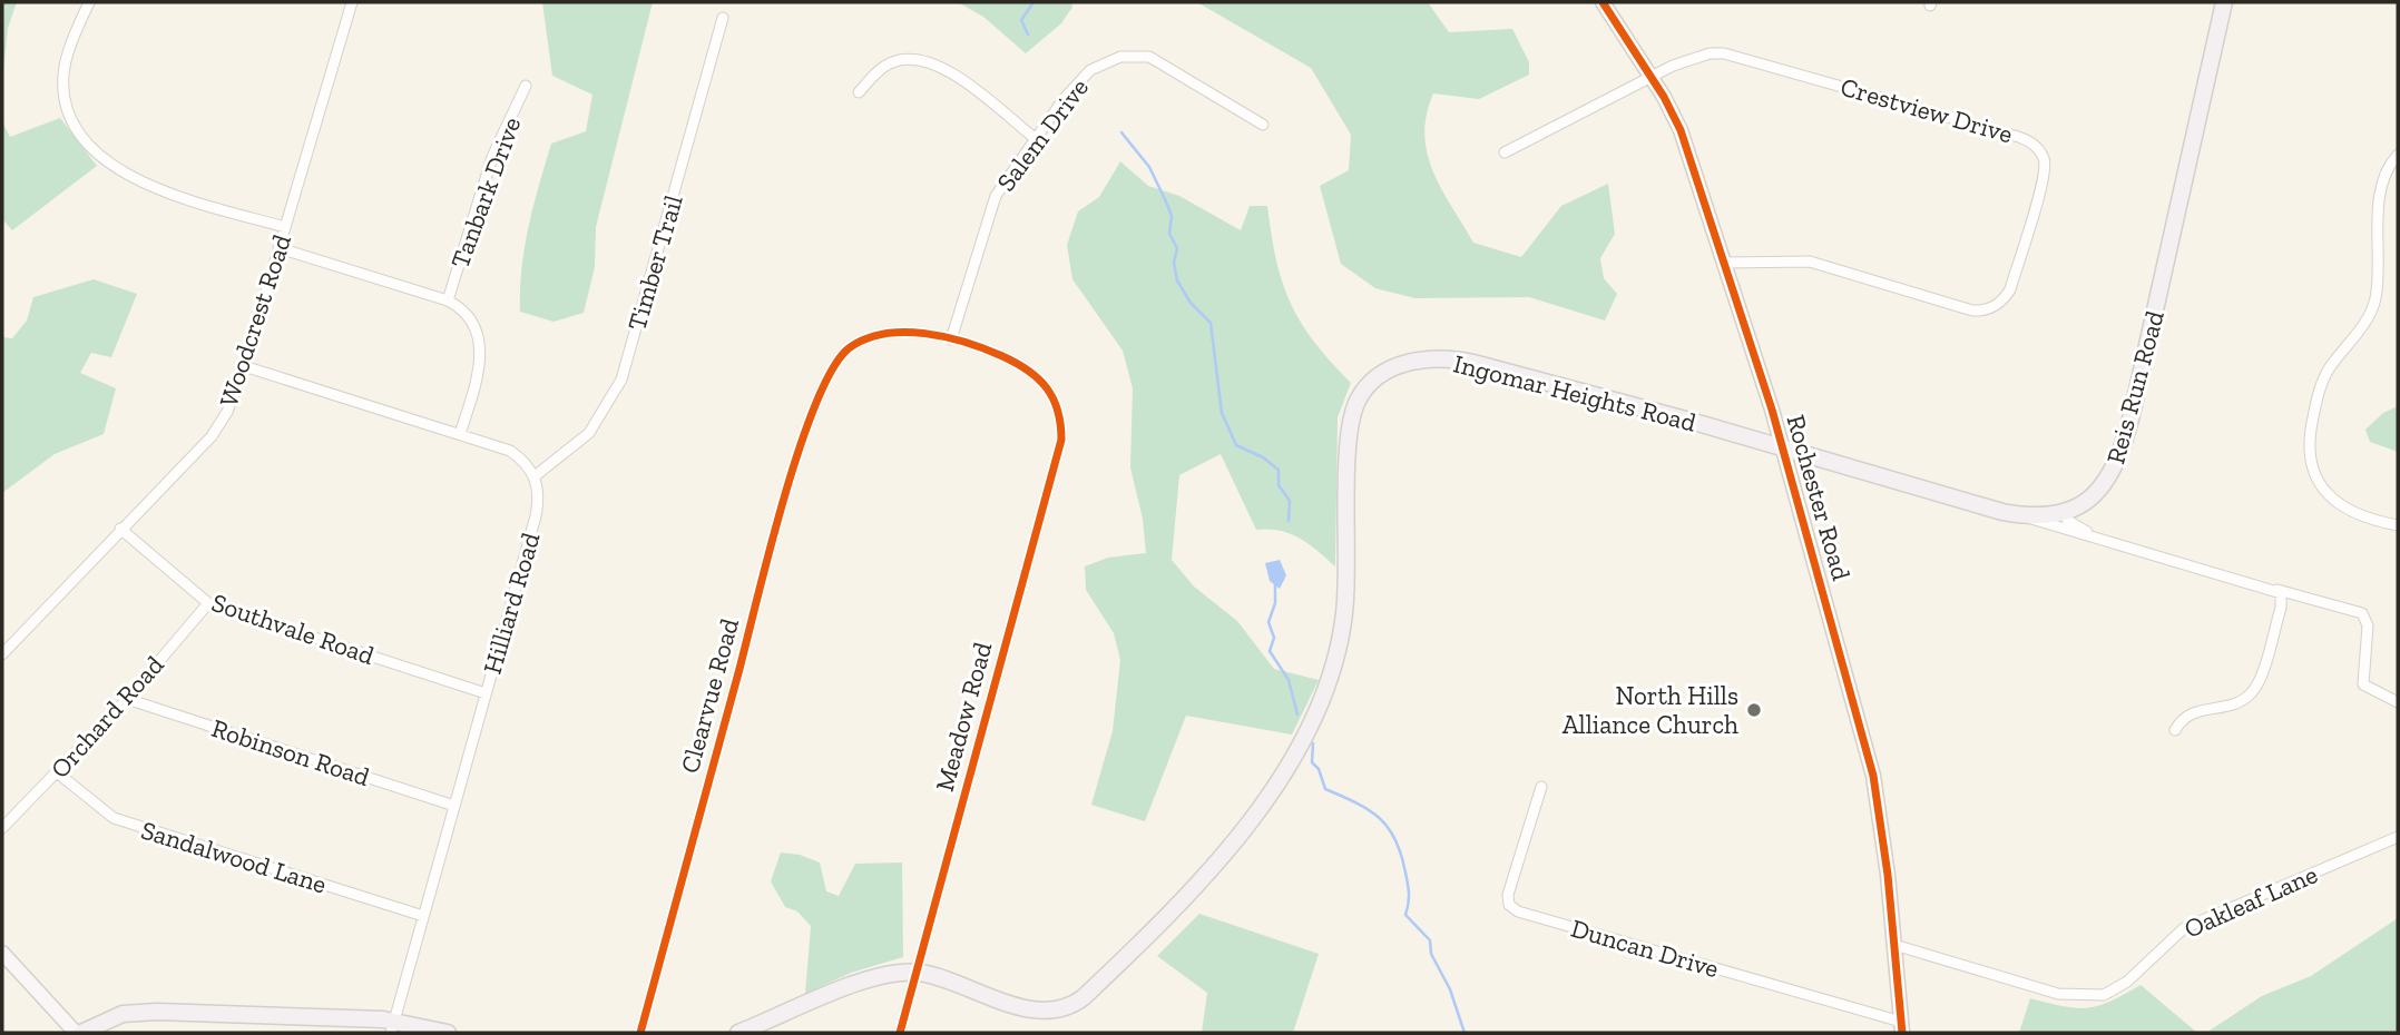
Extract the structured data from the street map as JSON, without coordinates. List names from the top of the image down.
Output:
{
  "streets": {
    "main road": ["Reis Run Road", "Ingomar Heights Road"],
    "street": [
      "Crestview Drive",
      "Salem Drive",
      "Tanbark Drive",
      "Timber Trail",
      "Woodcrest Road",
      "Rochester Road",
      "Hilliard Road",
      "Southvale Road",
      "Clearvue Road",
      "Orchard Road",
      "Meadow Road",
      "Robinson Road",
      "Sandalwood Lane",
      "Oakleaf Lane",
      "Duncan Drive"
    ]
  },
  "crossings": [
    ["Crestview Drive", "Rochester Road"],
    ["Salem Drive", "Clearvue Road"],
    ["Salem Drive", "Meadow Road"],
    ["Timber Trail", "Hilliard Road"],
    ["Woodcrest Road", "Southvale Road"],
    ["Reis Run Road", "Ingomar Heights Road"],
    ["Reis Run Road", "Rochester Road"],
    ["Ingomar Heights Road", "Rochester Road"],
    ["Ingomar Heights Road", "Meadow Road"],
    ["Rochester Road", "Oakleaf Lane"],
    ["Rochester Road", "Duncan Drive"],
    ["Hilliard Road", "Southvale Road"],
    ["Hilliard Road", "Robinson Road"],
    ["Hilliard Road", "Sandalwood Lane"],
    ["Southvale Road", "Orchard Road"],
    ["Clearvue Road", "Meadow Road"],
    ["Orchard Road", "Robinson Road"],
    ["Orchard Road", "Sandalwood Lane"]
  ],
  "places": ["North Hills Alliance Church"]
}
